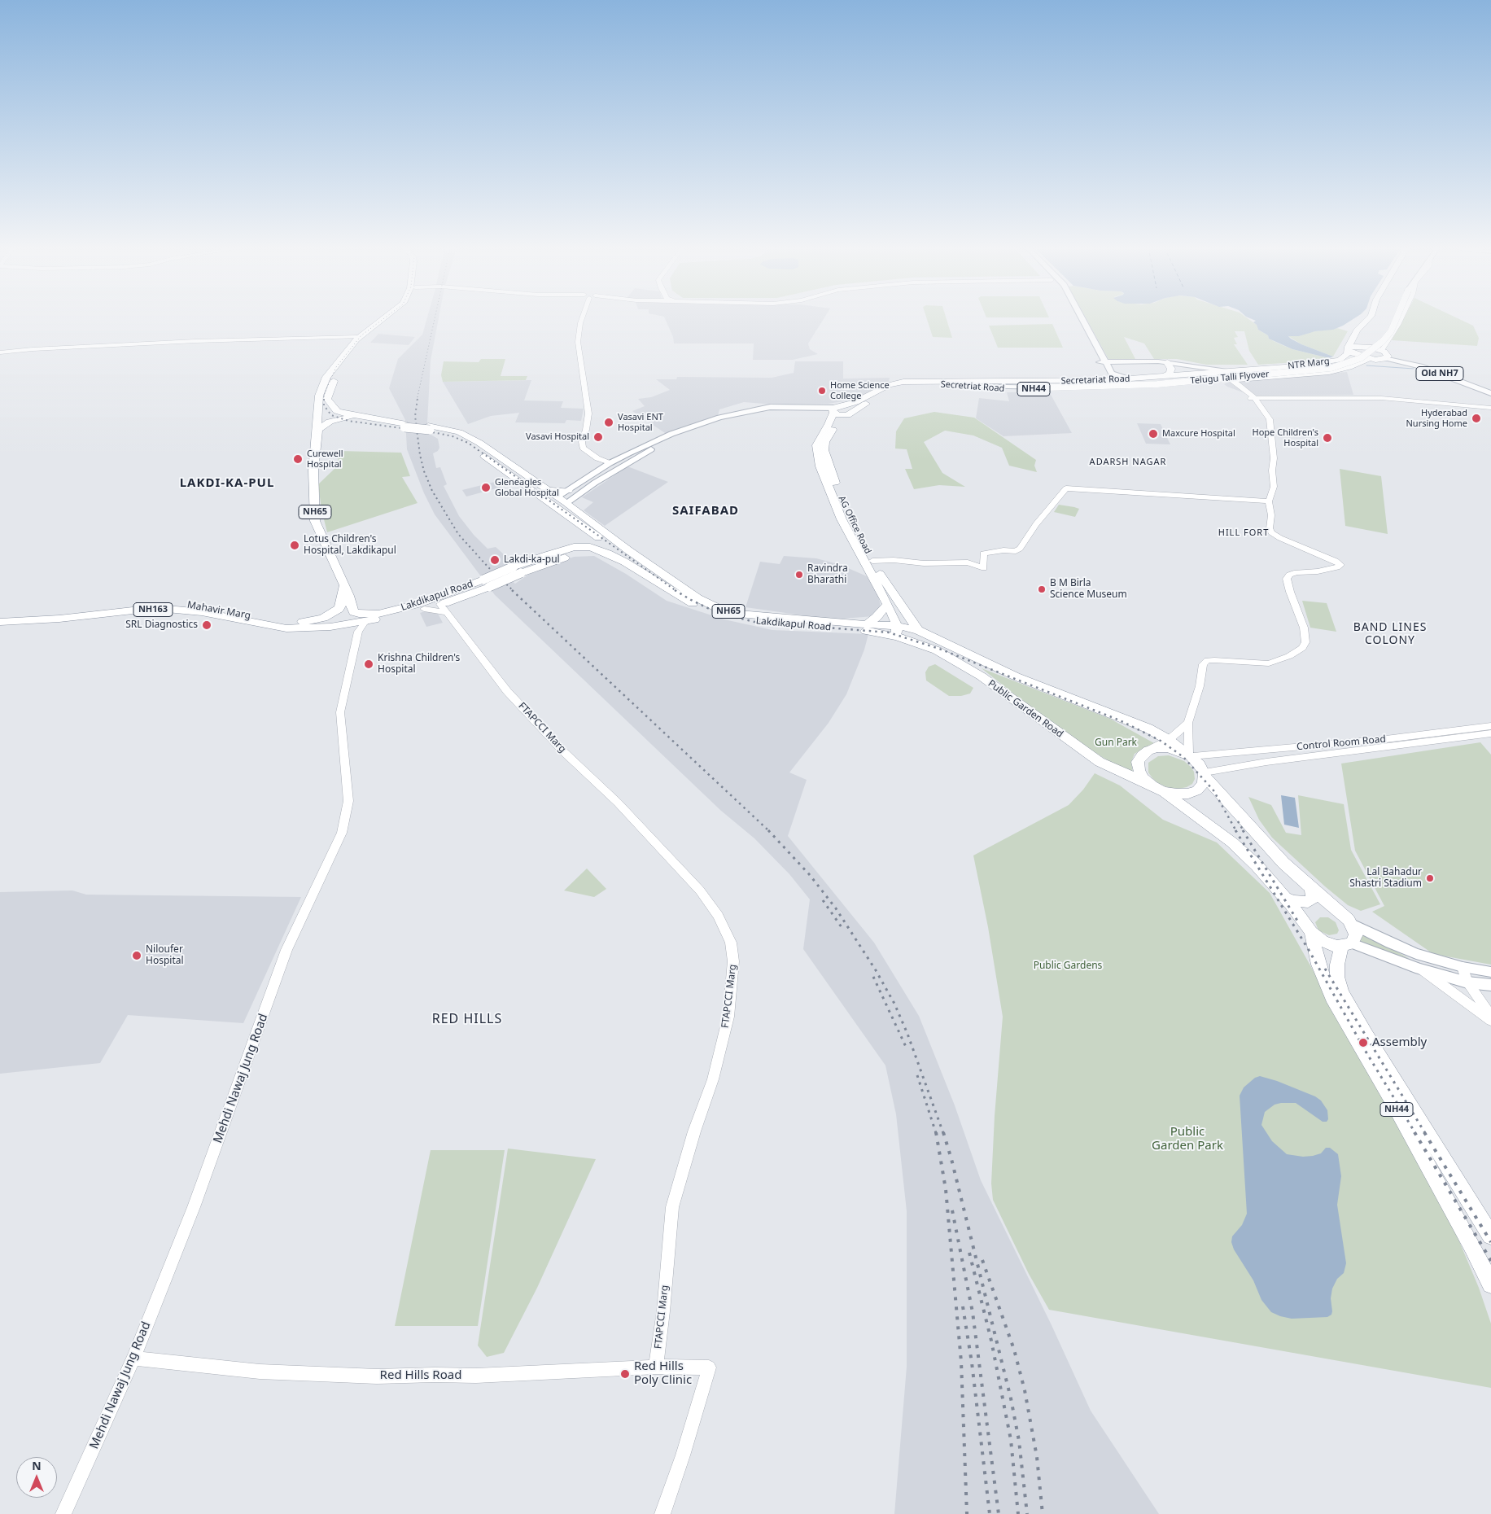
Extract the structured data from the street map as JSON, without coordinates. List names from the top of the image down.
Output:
{
  "streets": {
    "highway": [
      "NTR Marg",
      "Secretariat Road",
      "Secretriat Road",
      "NH44",
      "NH65",
      "AG Office Road",
      "Lakdikapul Road",
      "NH163",
      "Mahavir Marg",
      "Public Garden Road"
    ],
    "main road": ["Old NH7", "Telugu Talli Flyover"],
    "street": [
      "FTAPCCI Marg",
      "Control Room Road",
      "Mehdi Nawaj Jung Road",
      "Red Hills Road"
    ]
  },
  "crossings": [
    ["NTR Marg", "NH44"],
    ["Old NH7", "NH44"],
    ["Telugu Talli Flyover", "Secretariat Road"],
    ["Telugu Talli Flyover", "Secretriat Road"],
    ["Secretariat Road", "Secretriat Road"],
    ["Secretariat Road", "NH44"],
    ["Secretriat Road", "NH44"],
    ["Secretriat Road", "AG Office Road"],
    ["NH44", "AG Office Road"],
    ["NH44", "Public Garden Road"],
    ["NH44", "Control Room Road"],
    ["NH65", "AG Office Road"],
    ["NH65", "Lakdikapul Road"],
    ["NH65", "Public Garden Road"],
    ["AG Office Road", "Lakdikapul Road"],
    ["AG Office Road", "Public Garden Road"],
    ["Lakdikapul Road", "NH163"],
    ["Lakdikapul Road", "Mahavir Marg"],
    ["Lakdikapul Road", "Public Garden Road"],
    ["Lakdikapul Road", "FTAPCCI Marg"],
    ["NH163", "Mahavir Marg"],
    ["Public Garden Road", "Control Room Road"],
    ["FTAPCCI Marg", "Red Hills Road"],
    ["Mehdi Nawaj Jung Road", "Red Hills Road"]
  ],
  "districts": [
    "ADARSH NAGAR",
    "LAKDI-KA-PUL",
    "SAIFABAD",
    "HILL FORT",
    "BAND LINES COLONY",
    "RED HILLS"
  ],
  "parks": ["Gun Park", "Public Gardens", "Public Garden Park"],
  "places": [
    "Home Science College",
    "Hyderabad Nursing Home",
    "Vasavi ENT Hospital",
    "Maxcure Hospital",
    "Vasavi Hospital",
    "Hope Children's Hospital",
    "Curewell Hospital",
    "Gleneagles Global Hospital",
    "Lotus Children's Hospital, Lakdikapul",
    "Lakdi-ka-pul",
    "Ravindra Bharathi",
    "B M Birla Science Museum",
    "SRL Diagnostics",
    "Krishna Children's Hospital",
    "Lal Bahadur Shastri Stadium",
    "Niloufer Hospital",
    "Assembly",
    "Red Hills Poly Clinic"
  ],
  "north": "top"
}
